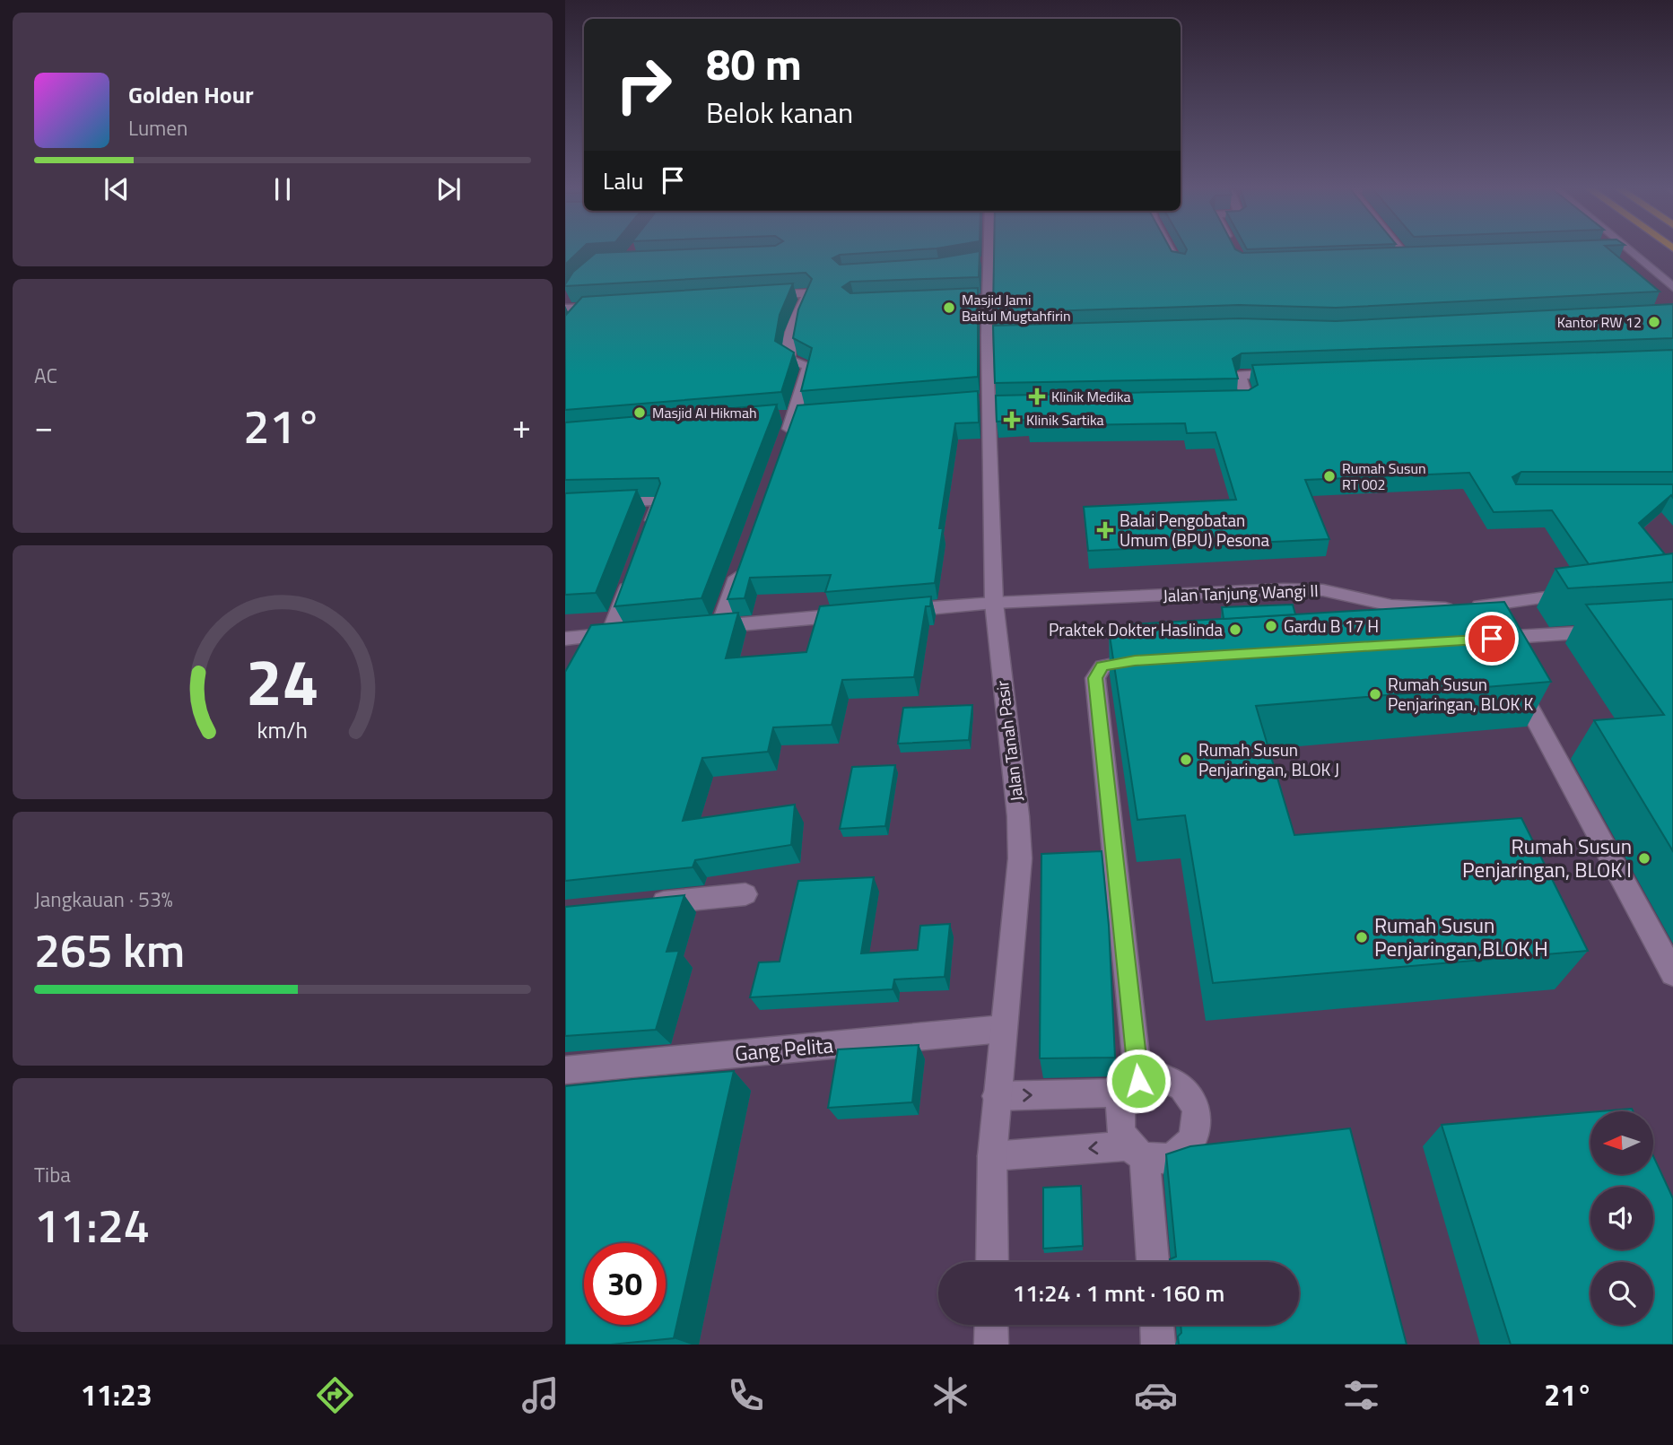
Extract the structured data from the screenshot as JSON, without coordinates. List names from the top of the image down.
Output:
{
  "streets": {
    "street": ["Jalan Tanjung Wangi II", "Jalan Tanah Pasir", "Gang Pelita"]
  },
  "crossings": [
    ["Jalan Tanjung Wangi II", "Jalan Tanah Pasir"],
    ["Jalan Tanah Pasir", "Gang Pelita"]
  ],
  "places": {
    "other": [
      "Masjid Jami Baitul Mugtahfirin",
      "Kantor RW 12",
      "Masjid Al Hikmah",
      "Rumah Susun RT 002",
      "Gardu B 17 H",
      "Praktek Dokter Haslinda",
      "Rumah Susun Penjaringan, BLOK K",
      "Rumah Susun Penjaringan, BLOK J",
      "Rumah Susun Penjaringan, BLOK I",
      "Rumah Susun Penjaringan,BLOK H"
    ],
    "health": ["Klinik Medika", "Klinik Sartika", "Balai Pengobatan Umum (BPU) Pesona"]
  },
  "north": "left",
  "page": {
    "turn": ["80 m", "Belok kanan"],
    "song": ["Golden Hour", "Lumen"],
    "then": "Lalu",
    "tile": [
      "AC",
      ["Jangkauan · 53%", "265 km"],
      ["Tiba", "11:24"]
    ],
    "heat": ["−", "21°", "+"],
    "limit": "30",
    "trip": "11:24 · 1 mnt · 160 m",
    "tabs": ["11:23", "21°"],
    "gauge": ["24", "km/h"]
  }
}
